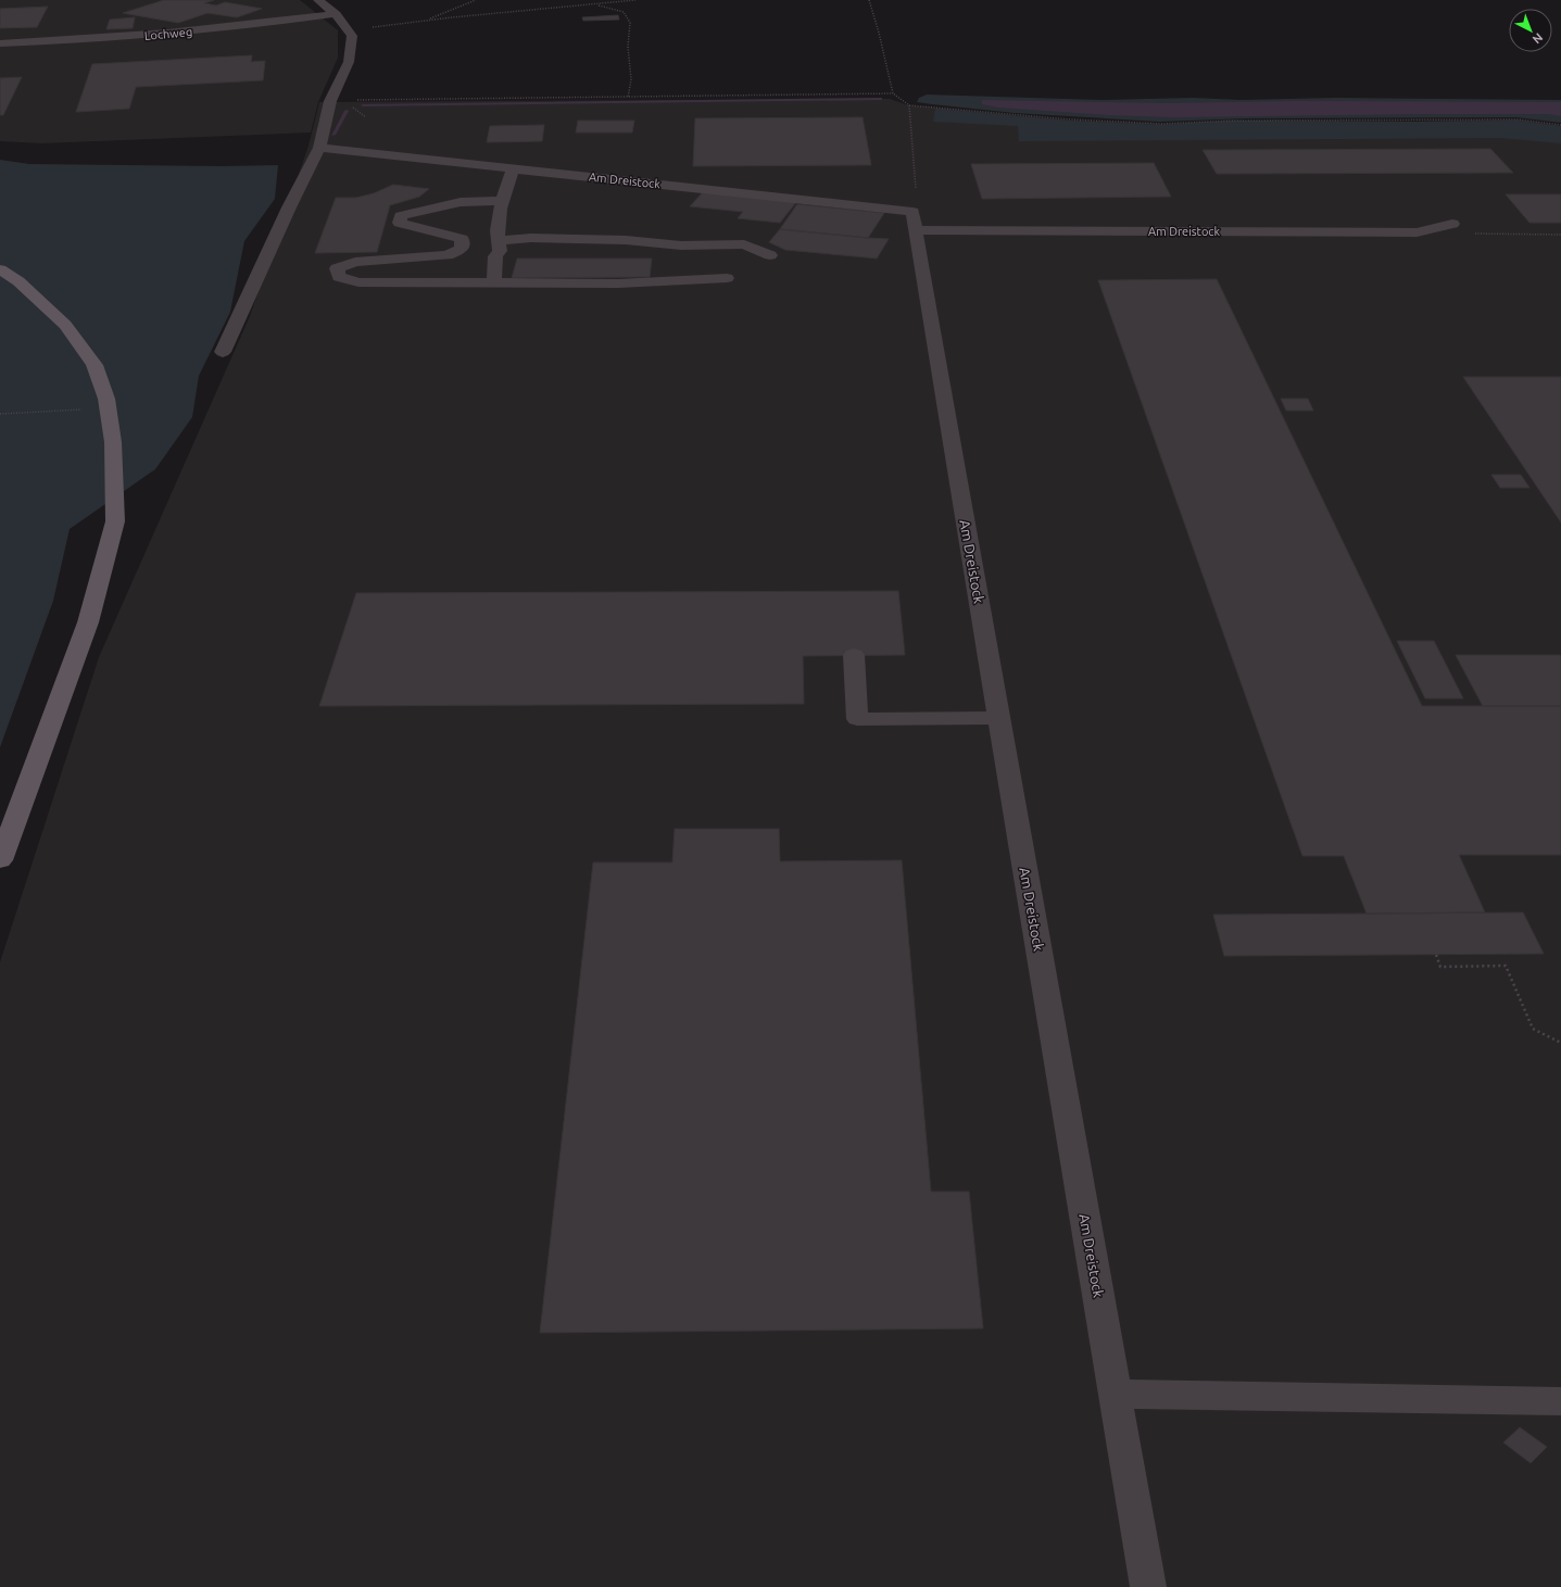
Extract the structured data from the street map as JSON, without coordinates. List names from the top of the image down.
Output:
{
  "streets": {
    "street": ["Lochweg", "Am Dreistock"]
  },
  "north": "bottom right"
}
